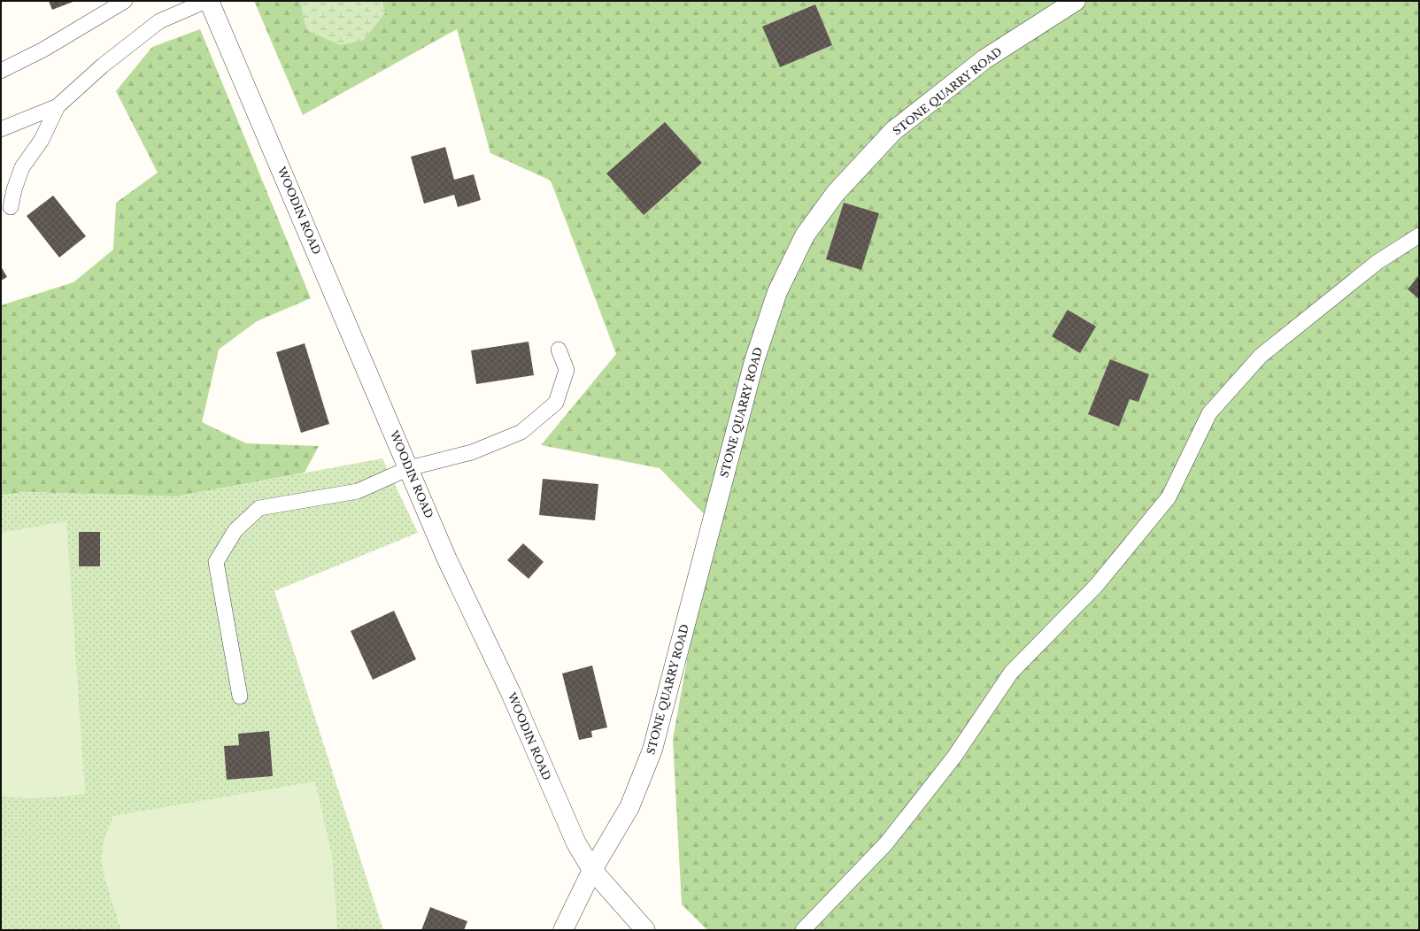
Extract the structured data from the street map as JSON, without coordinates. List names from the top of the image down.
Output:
{
  "streets": {
    "street": ["STONE QUARRY ROAD", "WOODIN ROAD"]
  },
  "crossings": [
    ["STONE QUARRY ROAD", "WOODIN ROAD"]
  ]
}
